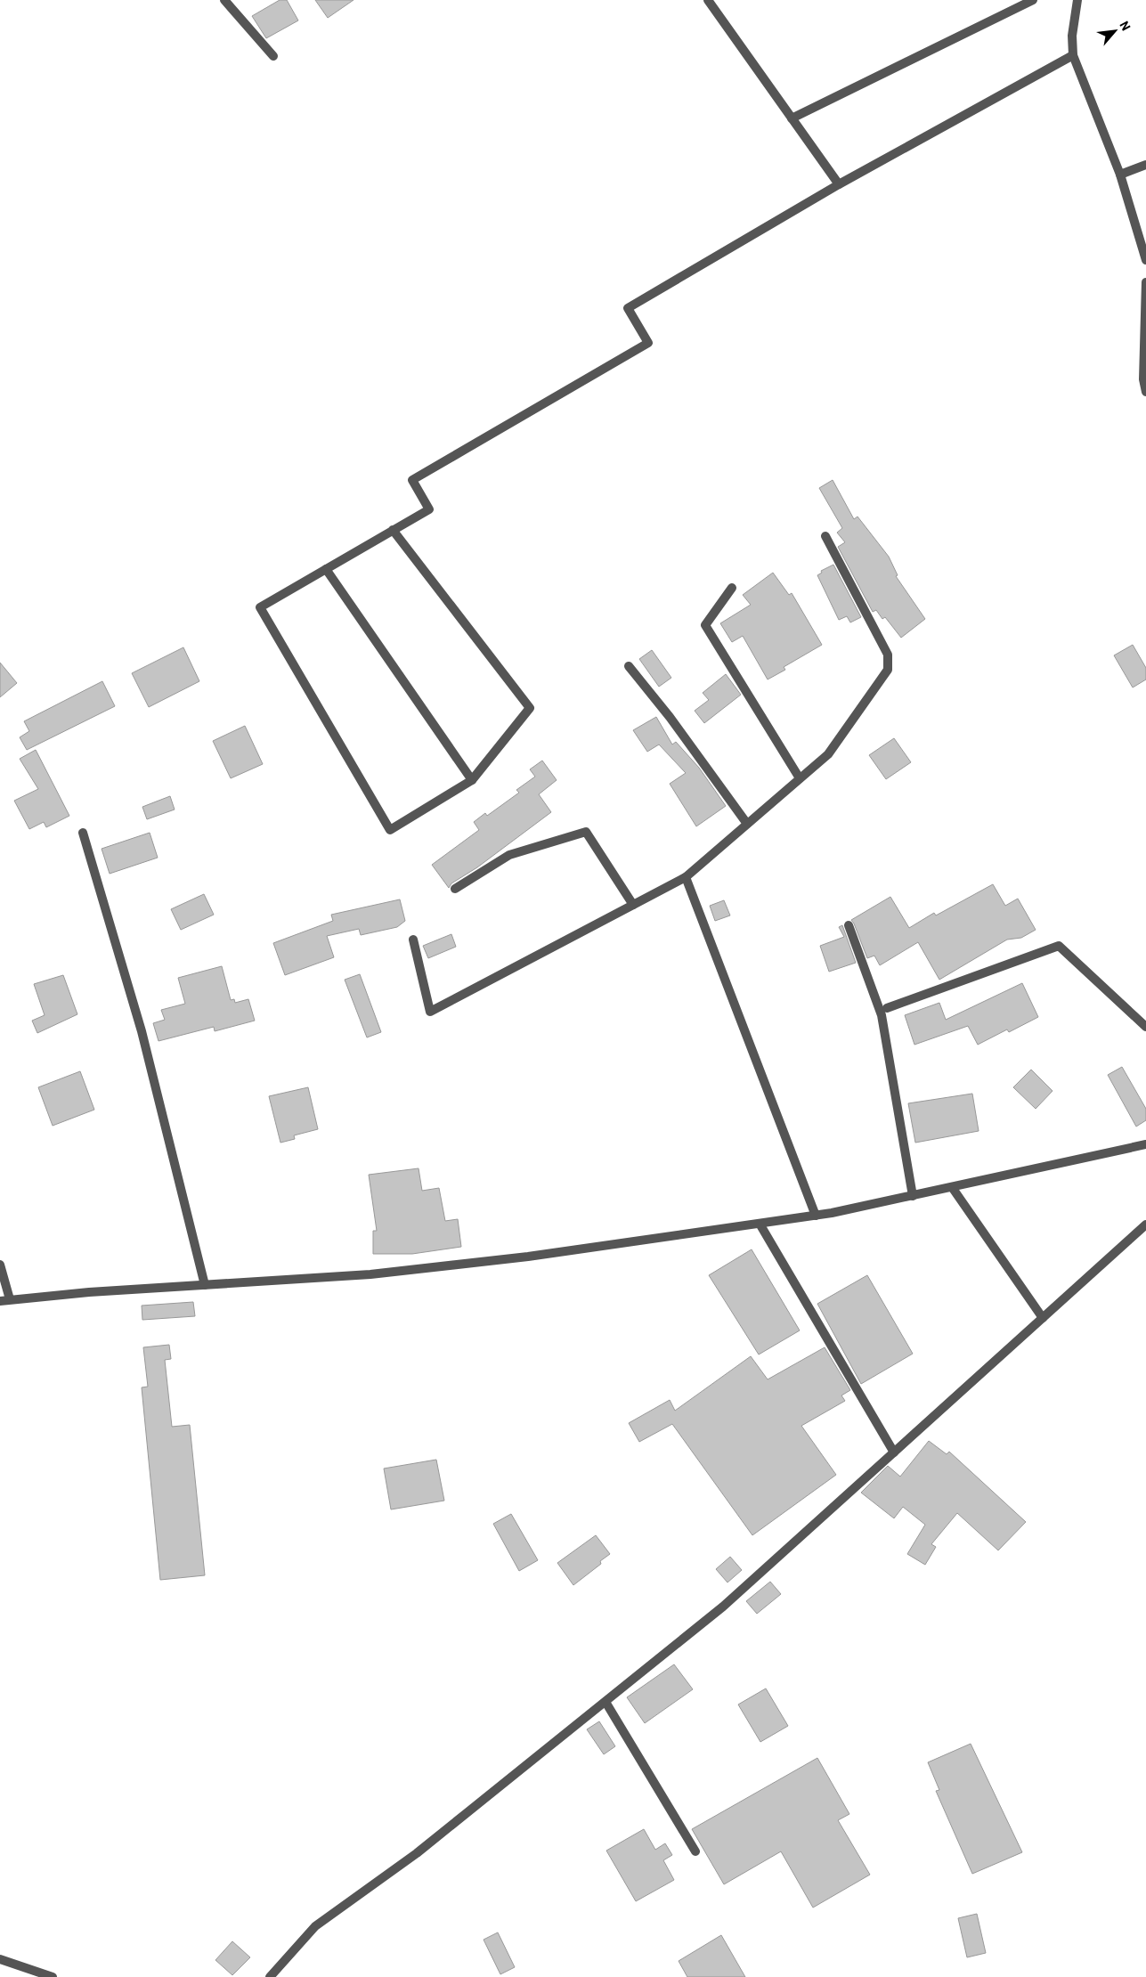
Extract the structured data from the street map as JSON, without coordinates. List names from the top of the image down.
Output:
{
  "north": "top right"
}
